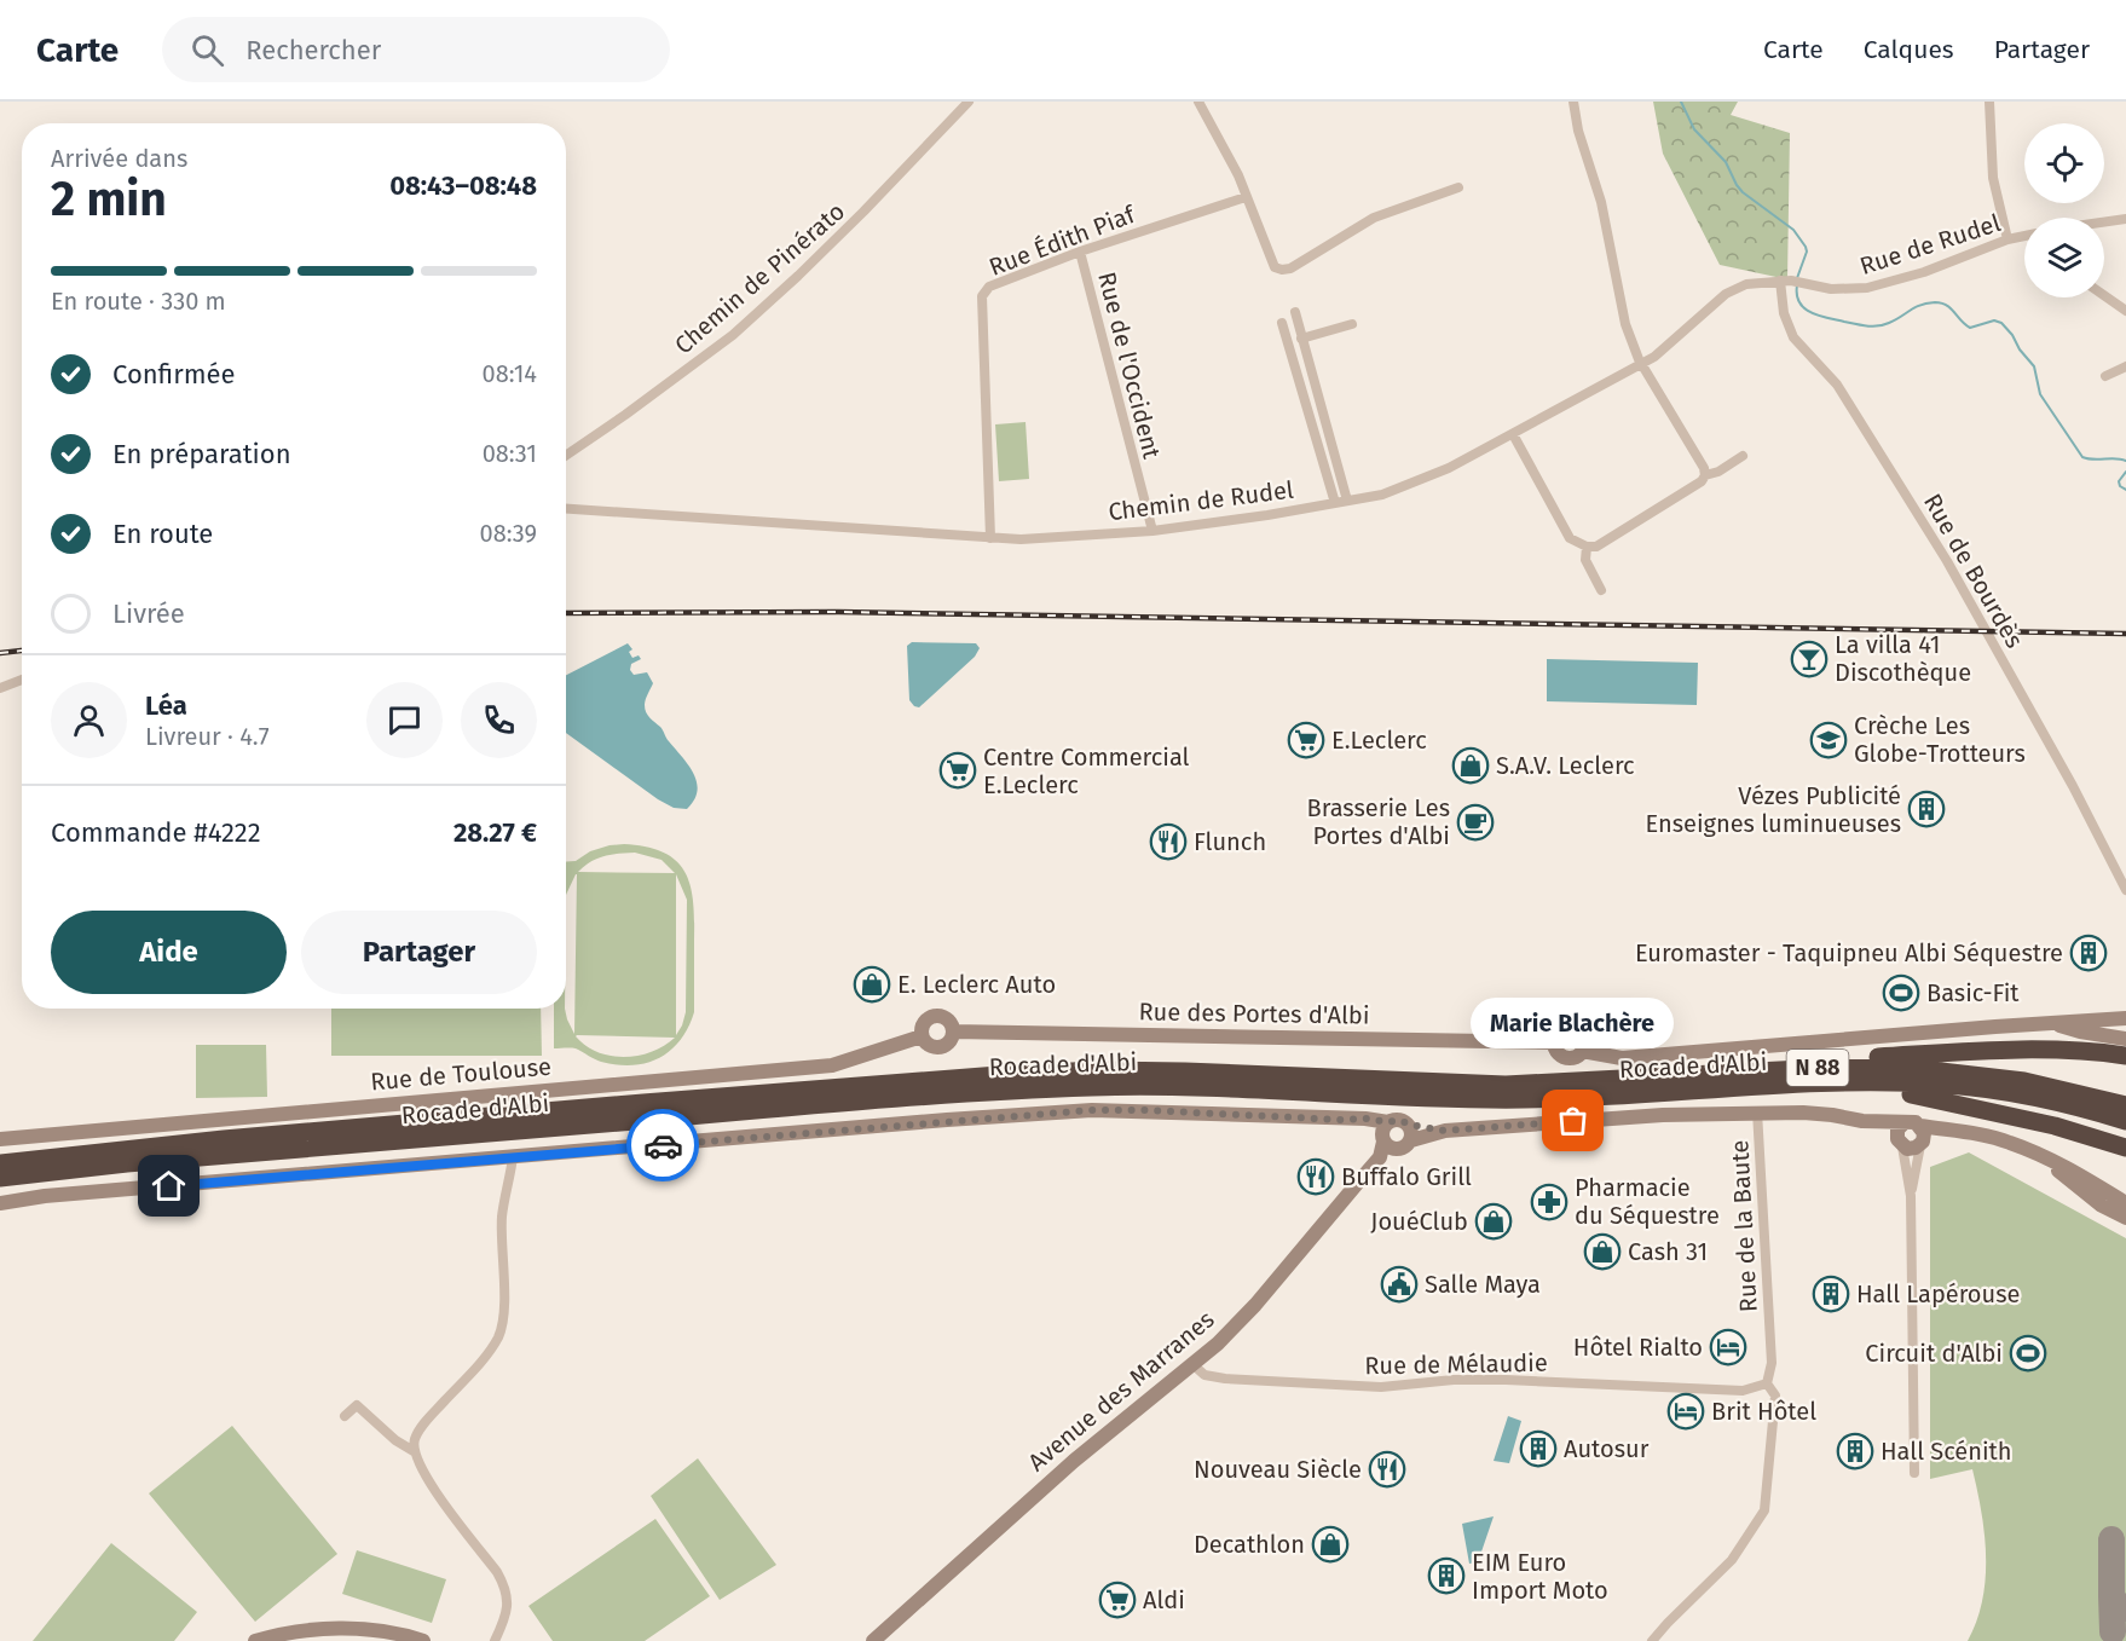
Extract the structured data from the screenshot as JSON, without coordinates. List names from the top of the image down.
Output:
{
  "streets": {
    "highway": ["Rocade d'Albi", "N 88"],
    "street": [
      "Rue Édith Piaf",
      "Rue de Rudel",
      "Chemin de Pinérato",
      "Rue de l'Occident",
      "Chemin de Rudel",
      "Rue de Bourdès",
      "Rue des Portes d'Albi",
      "Rue de Toulouse",
      "Rue de la Baute",
      "Rue de Mélaudie",
      "Avenue des Marranes"
    ]
  },
  "crossings": [
    ["Rue Édith Piaf", "Rue de l'Occident"],
    ["Rue Édith Piaf", "Chemin de Rudel"],
    ["Rue de Rudel", "Chemin de Rudel"],
    ["Rue de Rudel", "Rue de Bourdès"],
    ["Rue de l'Occident", "Chemin de Rudel"],
    ["Chemin de Rudel", "Rue de Bourdès"],
    ["Rue des Portes d'Albi", "Rue de Toulouse"],
    ["Rue de la Baute", "Rue de Mélaudie"],
    ["Rue de Mélaudie", "Avenue des Marranes"]
  ],
  "places": {
    "bar": ["La villa 41 Discothèque"],
    "supermarket": ["E.Leclerc", "Centre Commercial E.Leclerc", "Aldi"],
    "school or university": ["Crèche Les Globe-Trotteurs"],
    "shop": [
      "S.A.V. Leclerc",
      "E. Leclerc Auto",
      "JouéClub",
      "Cash 31",
      "Decathlon"
    ],
    "building": [
      "Vézes Publicité Enseignes luminueuses",
      "Euromaster - Taquipneu Albi Séquestre",
      "Hall Lapérouse",
      "Autosur",
      "Hall Scénith",
      "EIM Euro Import Moto"
    ],
    "cafe": ["Brasserie Les Portes d'Albi"],
    "restaurant": ["Flunch", "Buffalo Grill", "Nouveau Siècle"],
    "sports": ["Basic-Fit", "Circuit d'Albi"],
    "other": ["Marie Blachère"],
    "pharmacy": ["Pharmacie du Séquestre"],
    "public building": ["Salle Maya"],
    "hotel": ["Hôtel Rialto", "Brit Hôtel"]
  },
  "page": {
    "header": "Carte",
    "search": "Rechercher",
    "nav": ["Carte", "Calques", "Partager"],
    "heading": ["2 min", "Arrivée dans", "08:43–08:48"],
    "panel": [
      "Léa",
      "Livreur · 4.7",
      "Commande #4222",
      "28.27 €"
    ],
    "bar": "En route · 330 m",
    "list": [
      ["Confirmée", "08:14"],
      ["En préparation", "08:31"],
      ["En route", "08:39"],
      "Livrée"
    ],
    "buttons": ["Aide", "Partager"],
    "bubble": "Marie Blachère"
  }
}
